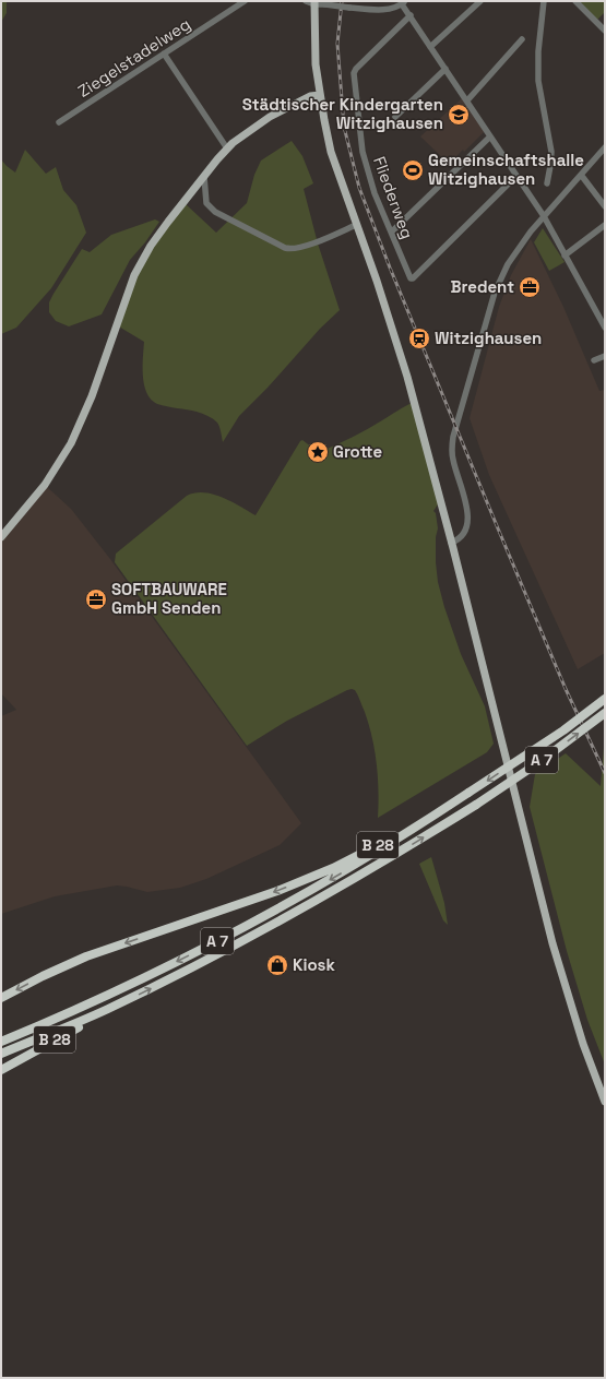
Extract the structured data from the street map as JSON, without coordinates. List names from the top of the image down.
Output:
{
  "streets": {
    "highway": ["A 7", "B 28"],
    "street": ["Ziegelstadelweg", "Fliederweg"]
  },
  "crossings": [
    ["A 7", "B 28"]
  ],
  "places": {
    "school or university": ["Städtischer Kindergarten Witzighausen"],
    "sports": ["Gemeinschaftshalle Witzighausen"],
    "office": ["Bredent", "SOFTBAUWARE GmbH Senden"],
    "station": ["Witzighausen"],
    "place": ["Grotte"],
    "shop": ["Kiosk"]
  }
}
